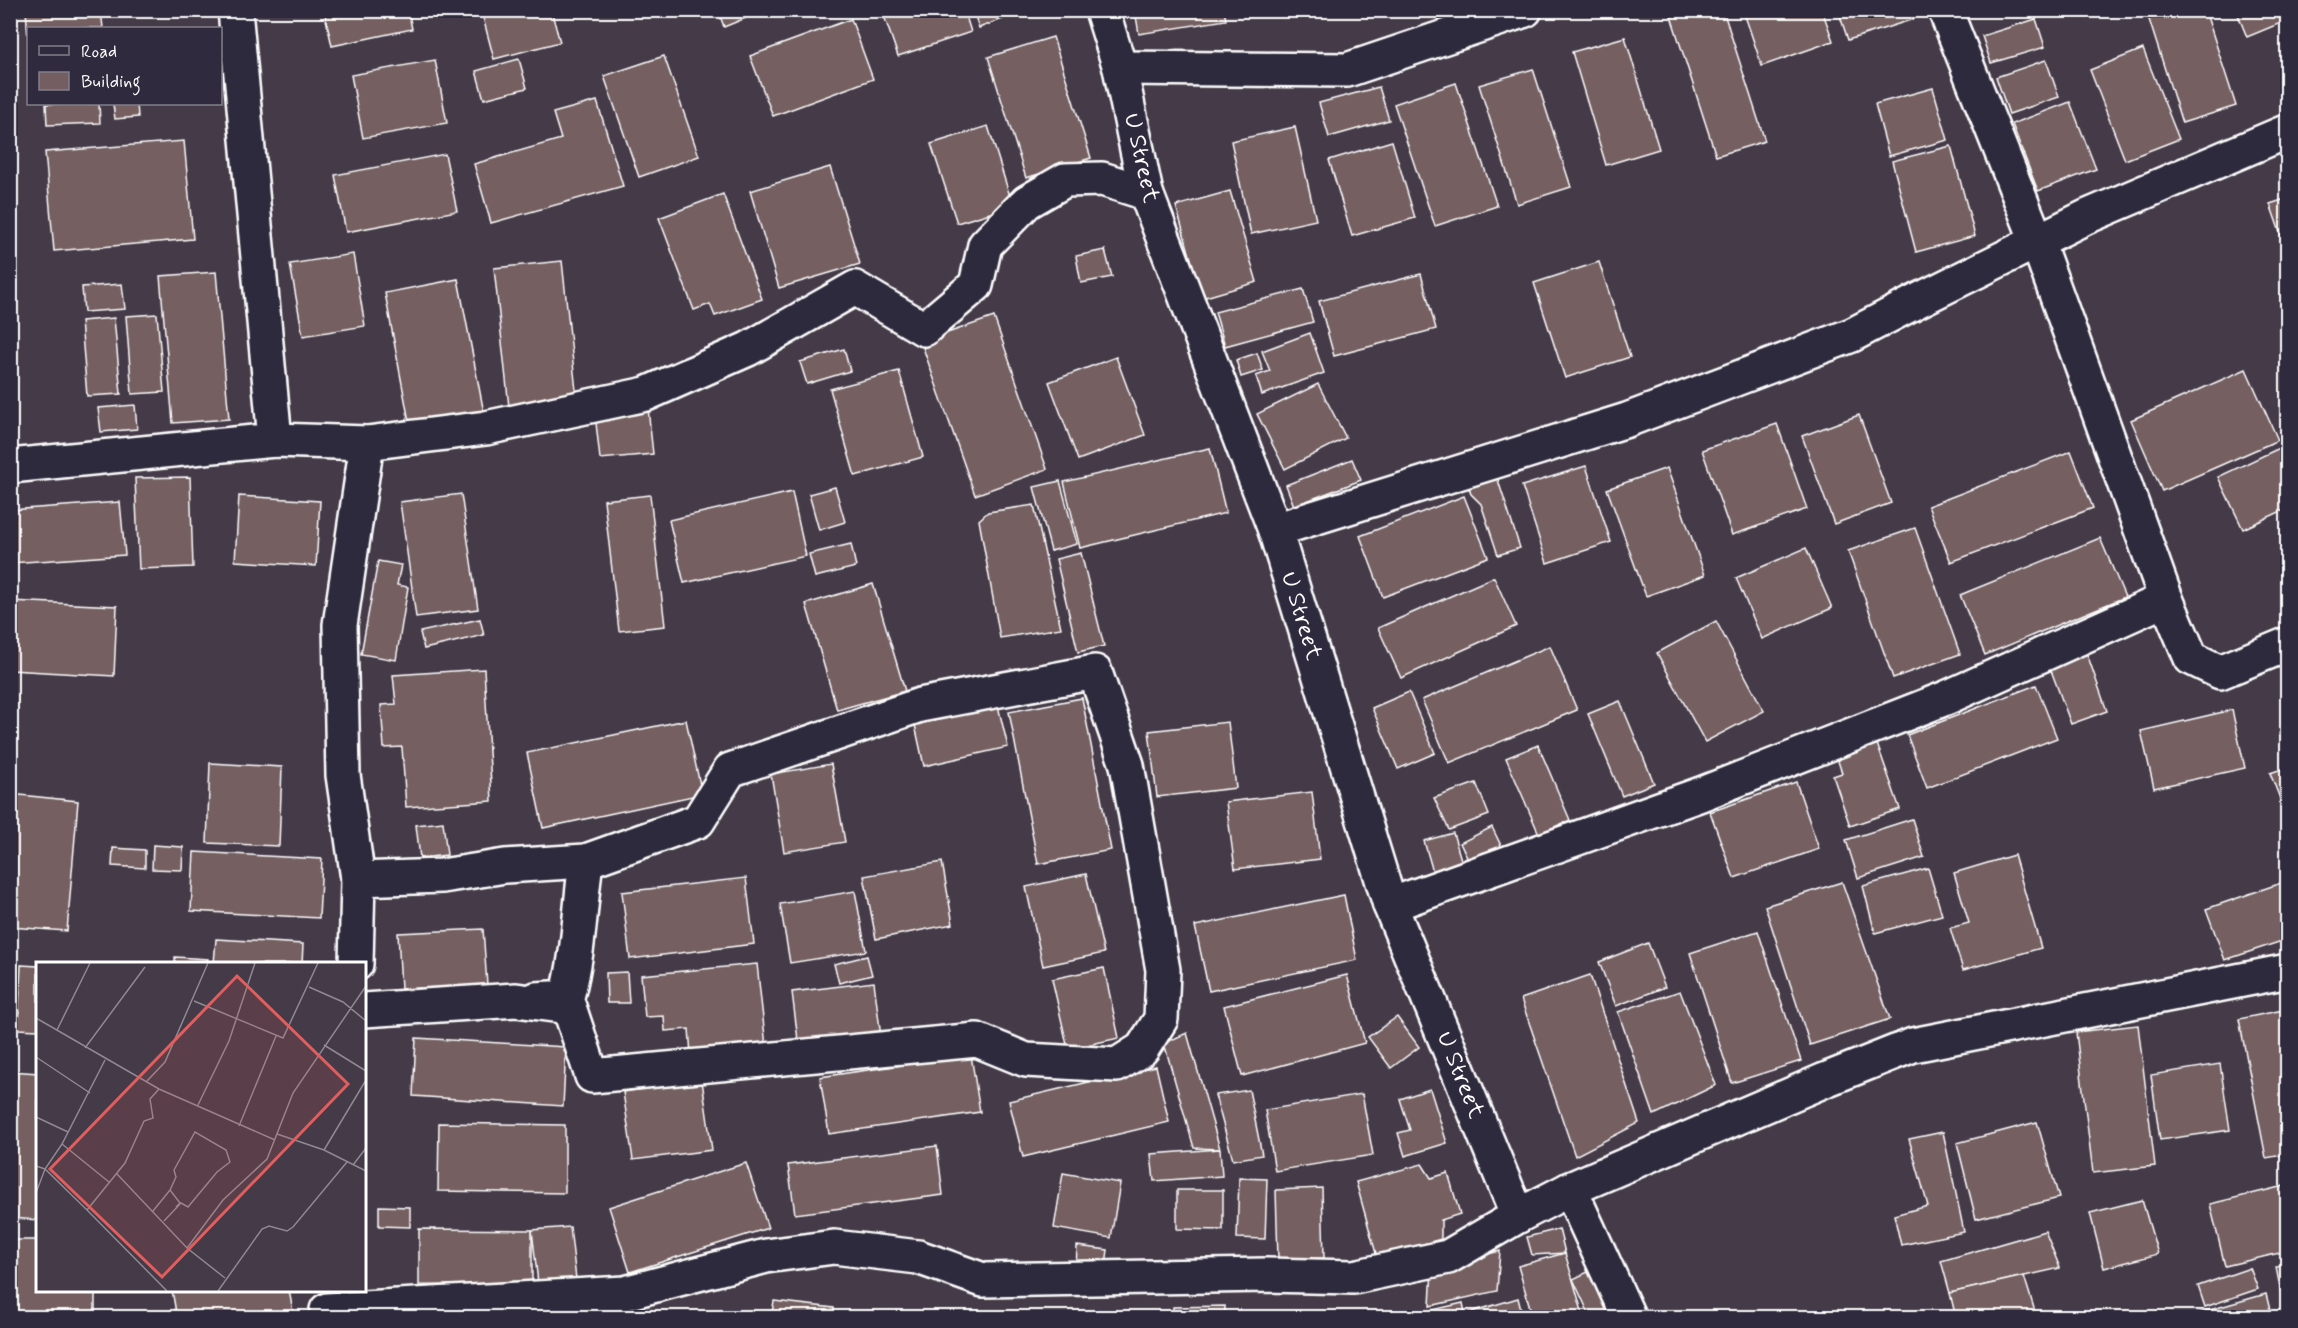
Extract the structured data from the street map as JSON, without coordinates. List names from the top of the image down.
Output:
{
  "streets": {
    "street": ["U Street"]
  },
  "legend": ["Road", "Building"]
}
